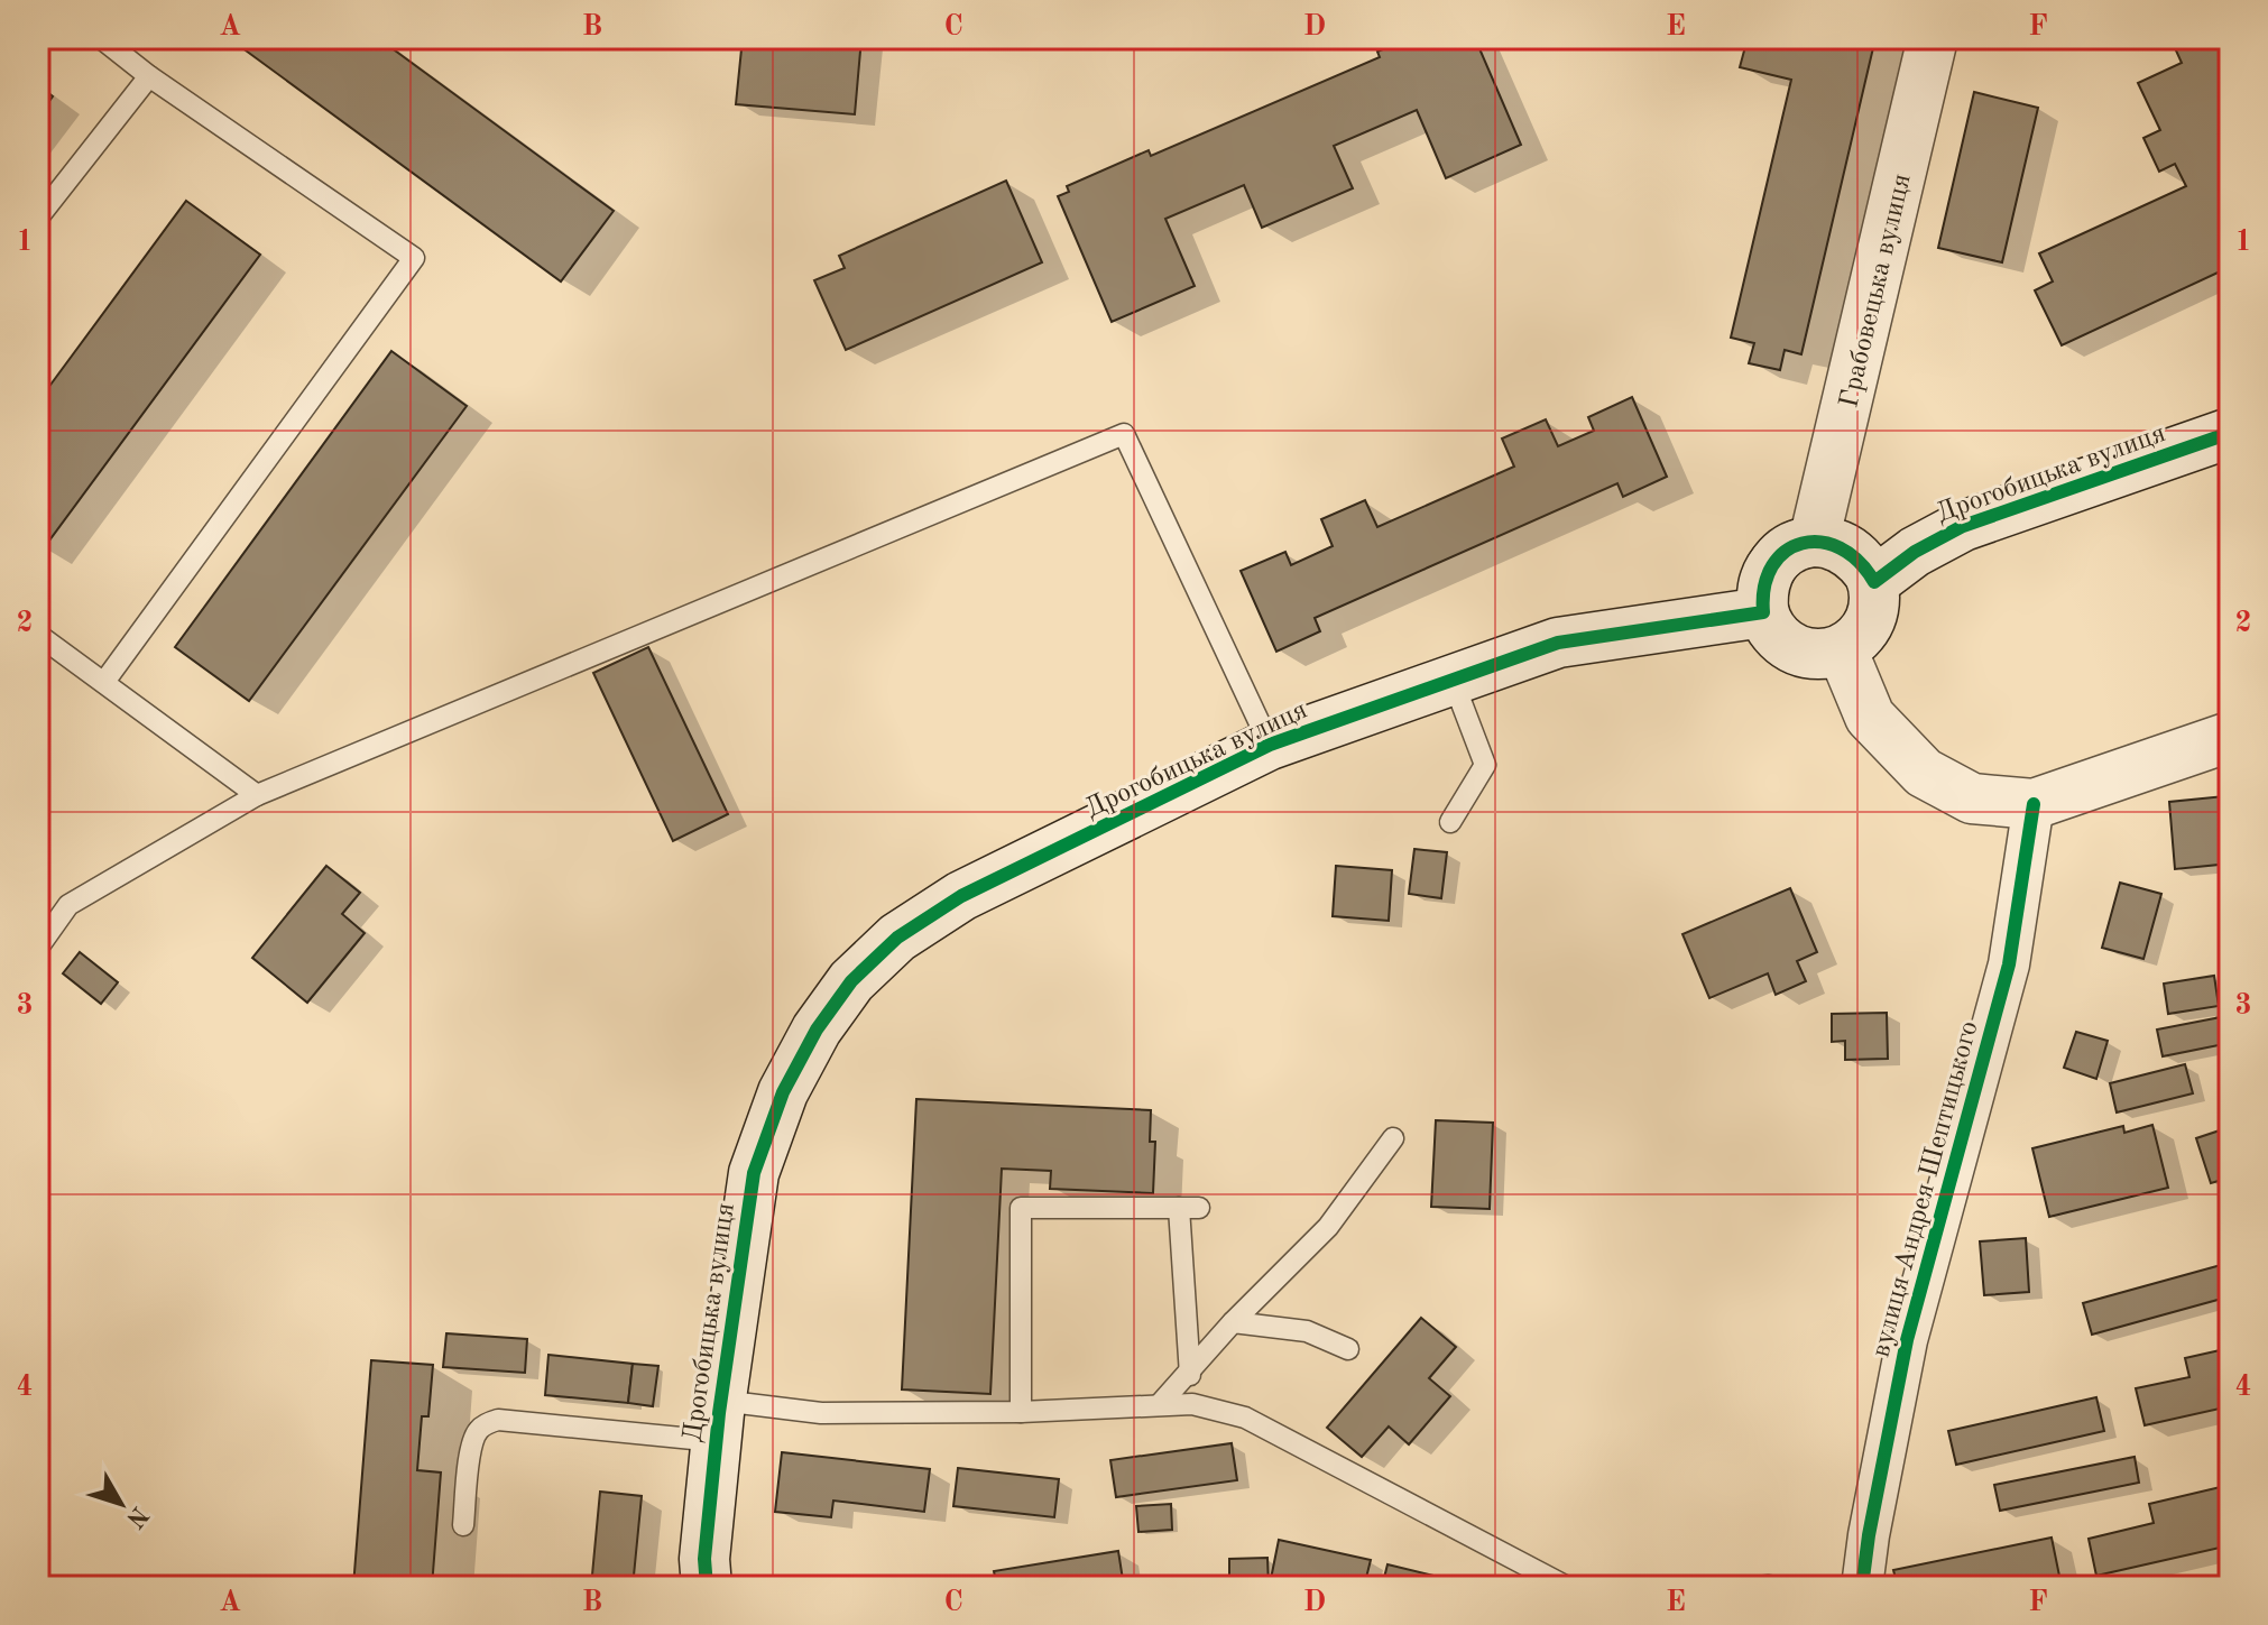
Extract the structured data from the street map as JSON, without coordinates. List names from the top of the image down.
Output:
{
  "streets": {
    "main road": ["Грабовецька вулиця", "Дрогобицька вулиця"],
    "street": ["вулиця Андрея Шептицького"]
  },
  "crossings": [
    ["Грабовецька вулиця", "Дрогобицька вулиця"]
  ],
  "north": "bottom right",
  "grid": {
    "columns": [
      "A",
      "B",
      "C",
      "D",
      "E",
      "F"
    ],
    "rows": [
      "1",
      "2",
      "3",
      "4"
    ]
  }
}
